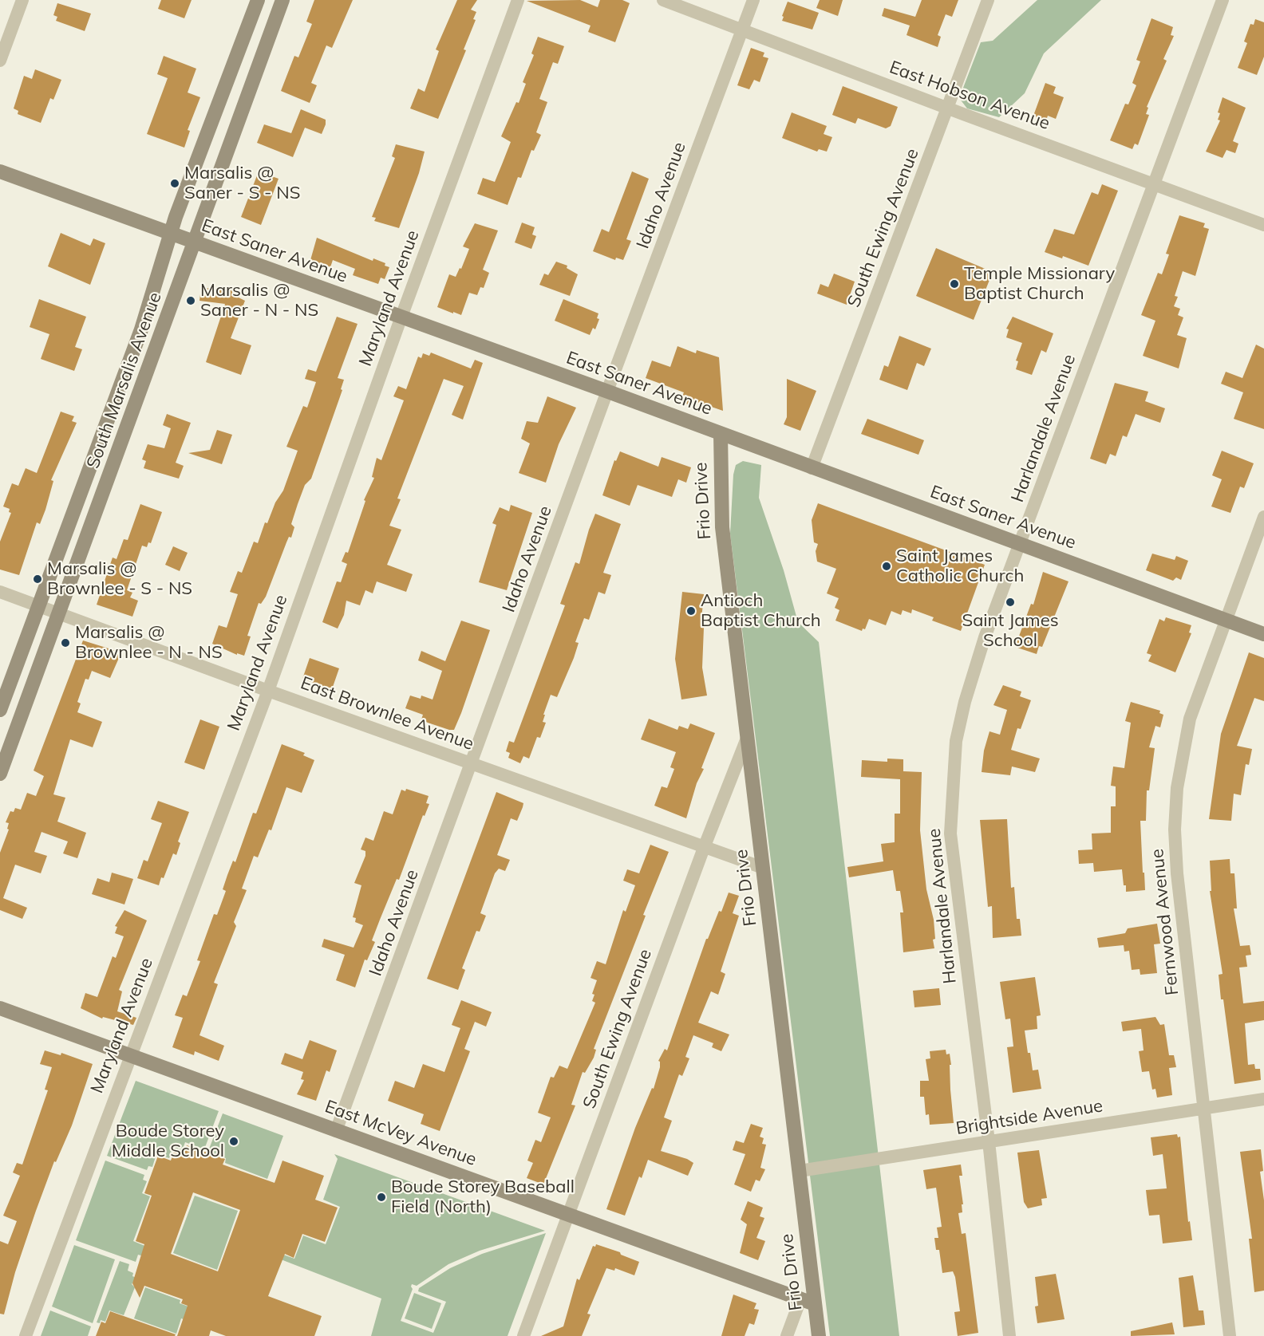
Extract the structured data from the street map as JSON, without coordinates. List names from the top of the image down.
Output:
{
  "streets": {
    "street": [
      "East Hobson Avenue",
      "Idaho Avenue",
      "South Ewing Avenue",
      "East Saner Avenue",
      "Maryland Avenue",
      "South Marsalis Avenue",
      "Harlandale Avenue",
      "Frio Drive",
      "East Brownlee Avenue",
      "Fernwood Avenue",
      "Brightside Avenue",
      "East McVey Avenue"
    ]
  },
  "crossings": [
    ["East Hobson Avenue", "Idaho Avenue"],
    ["East Hobson Avenue", "South Ewing Avenue"],
    ["East Hobson Avenue", "Harlandale Avenue"],
    ["Idaho Avenue", "East Saner Avenue"],
    ["Idaho Avenue", "East Brownlee Avenue"],
    ["Idaho Avenue", "East McVey Avenue"],
    ["South Ewing Avenue", "East Saner Avenue"],
    ["South Ewing Avenue", "Frio Drive"],
    ["South Ewing Avenue", "East Brownlee Avenue"],
    ["South Ewing Avenue", "East McVey Avenue"],
    ["East Saner Avenue", "Maryland Avenue"],
    ["East Saner Avenue", "South Marsalis Avenue"],
    ["East Saner Avenue", "Harlandale Avenue"],
    ["East Saner Avenue", "Frio Drive"],
    ["East Saner Avenue", "Fernwood Avenue"],
    ["Maryland Avenue", "East Brownlee Avenue"],
    ["Maryland Avenue", "East McVey Avenue"],
    ["South Marsalis Avenue", "East Brownlee Avenue"],
    ["Harlandale Avenue", "Brightside Avenue"],
    ["Frio Drive", "East Brownlee Avenue"],
    ["Frio Drive", "Brightside Avenue"],
    ["Frio Drive", "East McVey Avenue"],
    ["Fernwood Avenue", "Brightside Avenue"]
  ],
  "places": [
    "Marsalis @ Saner - S - NS",
    "Temple Missionary Baptist Church",
    "Marsalis @ Saner - N - NS",
    "Saint James Catholic Church",
    "Marsalis @ Brownlee - S - NS",
    "Saint James School",
    "Antioch Baptist Church",
    "Marsalis @ Brownlee - N - NS",
    "Boude Storey Middle School",
    "Boude Storey Baseball Field (North)"
  ]
}
